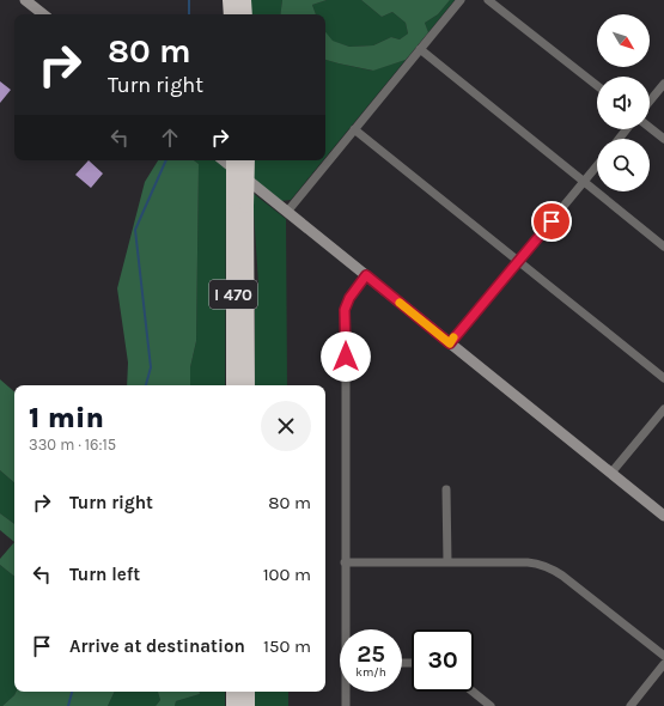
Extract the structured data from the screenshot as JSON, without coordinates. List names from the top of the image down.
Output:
{
  "streets": {
    "highway": ["I 470"]
  },
  "north": "bottom right",
  "page": {
    "turn": ["80 m", "Turn right"],
    "heading": ["1 min", "330 m · 16:15"],
    "list": [
      {
        "name": "Turn right",
        "value": "80 m"
      },
      {
        "name": "Turn left",
        "value": "100 m"
      },
      {
        "name": "Arrive at destination",
        "value": "150 m"
      }
    ],
    "speed": "25 km/h",
    "limit": "30"
  }
}
